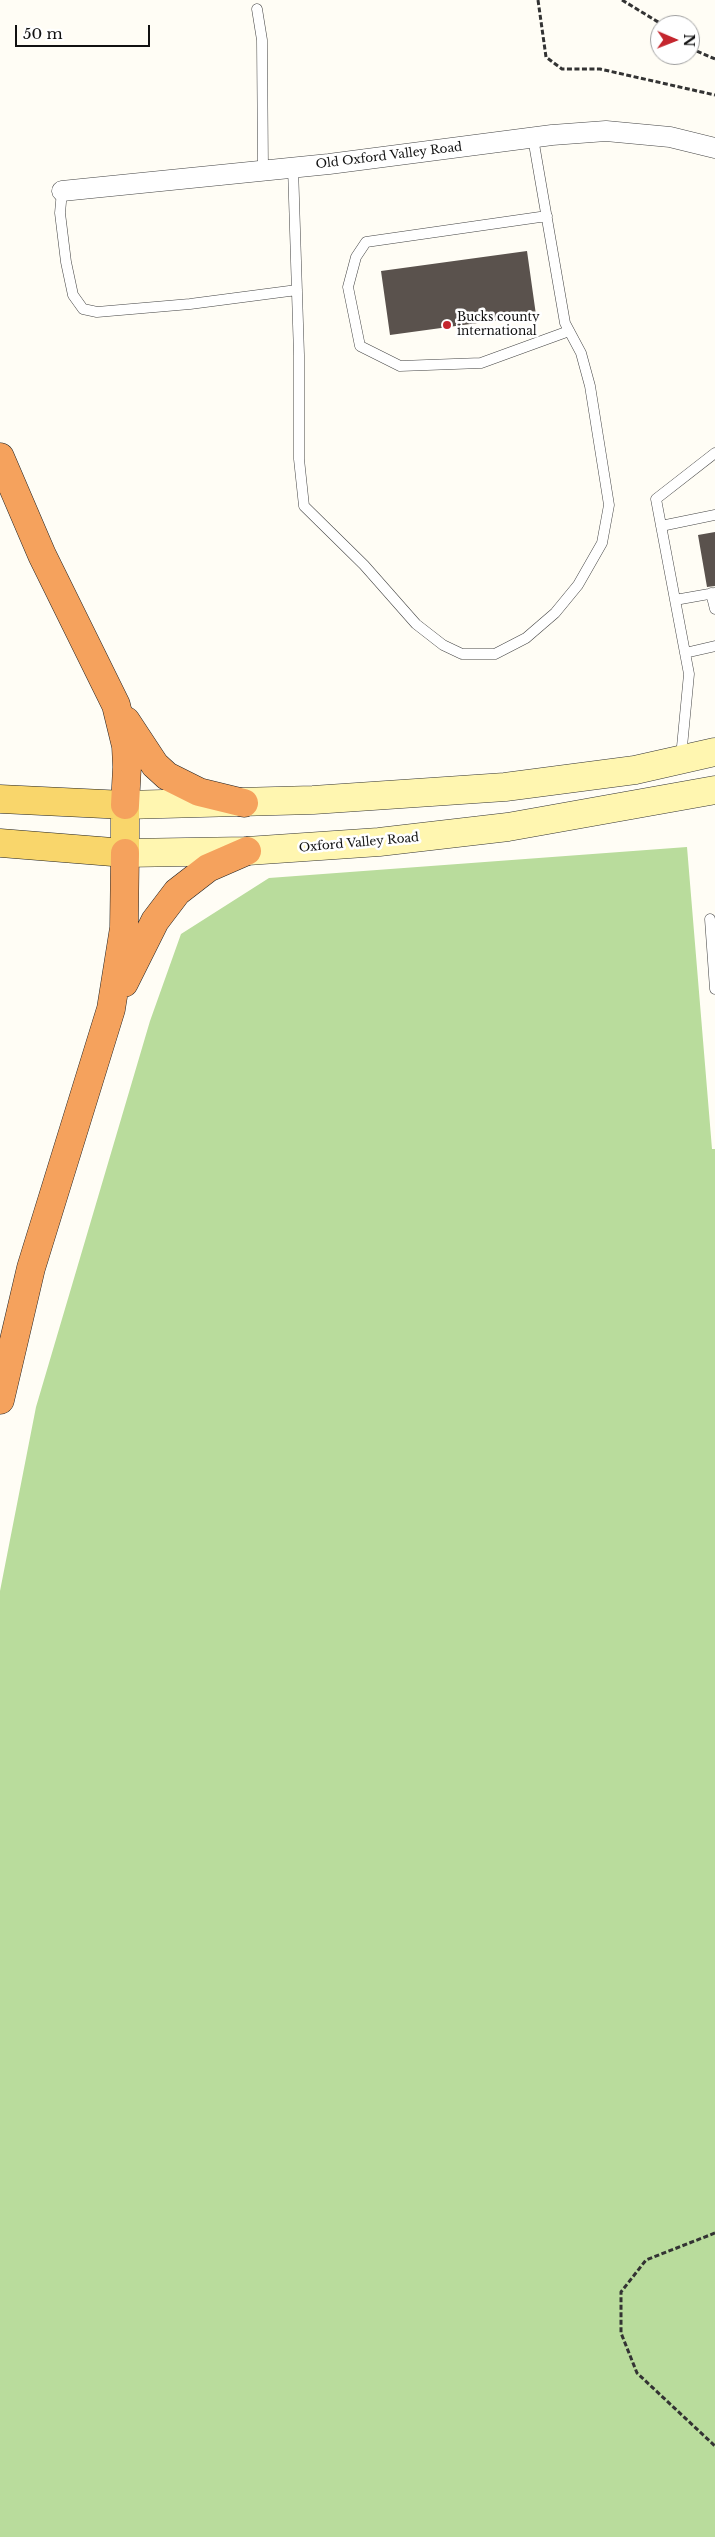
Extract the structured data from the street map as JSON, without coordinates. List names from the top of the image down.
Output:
{
  "streets": {
    "main road": ["Oxford Valley Road"],
    "street": ["Old Oxford Valley Road"]
  },
  "places": ["Bucks county international"],
  "scale_bar": "50 m",
  "north": "right"
}
